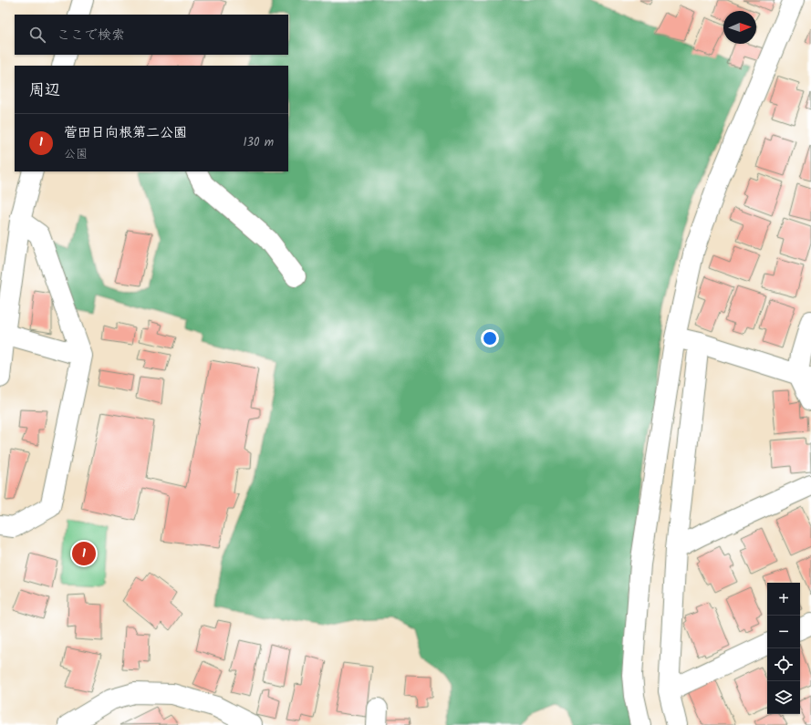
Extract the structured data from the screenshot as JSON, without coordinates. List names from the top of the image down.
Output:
{
  "north": "right",
  "page": {
    "search": "ここで検索",
    "heading": "周辺",
    "list": [
      {
        "mark": "1",
        "name": "菅田日向根第二公園",
        "note": "公園",
        "value": "130 m"
      }
    ],
    "pins": "1",
    "map_buttons": ["+", "−"]
  }
}
